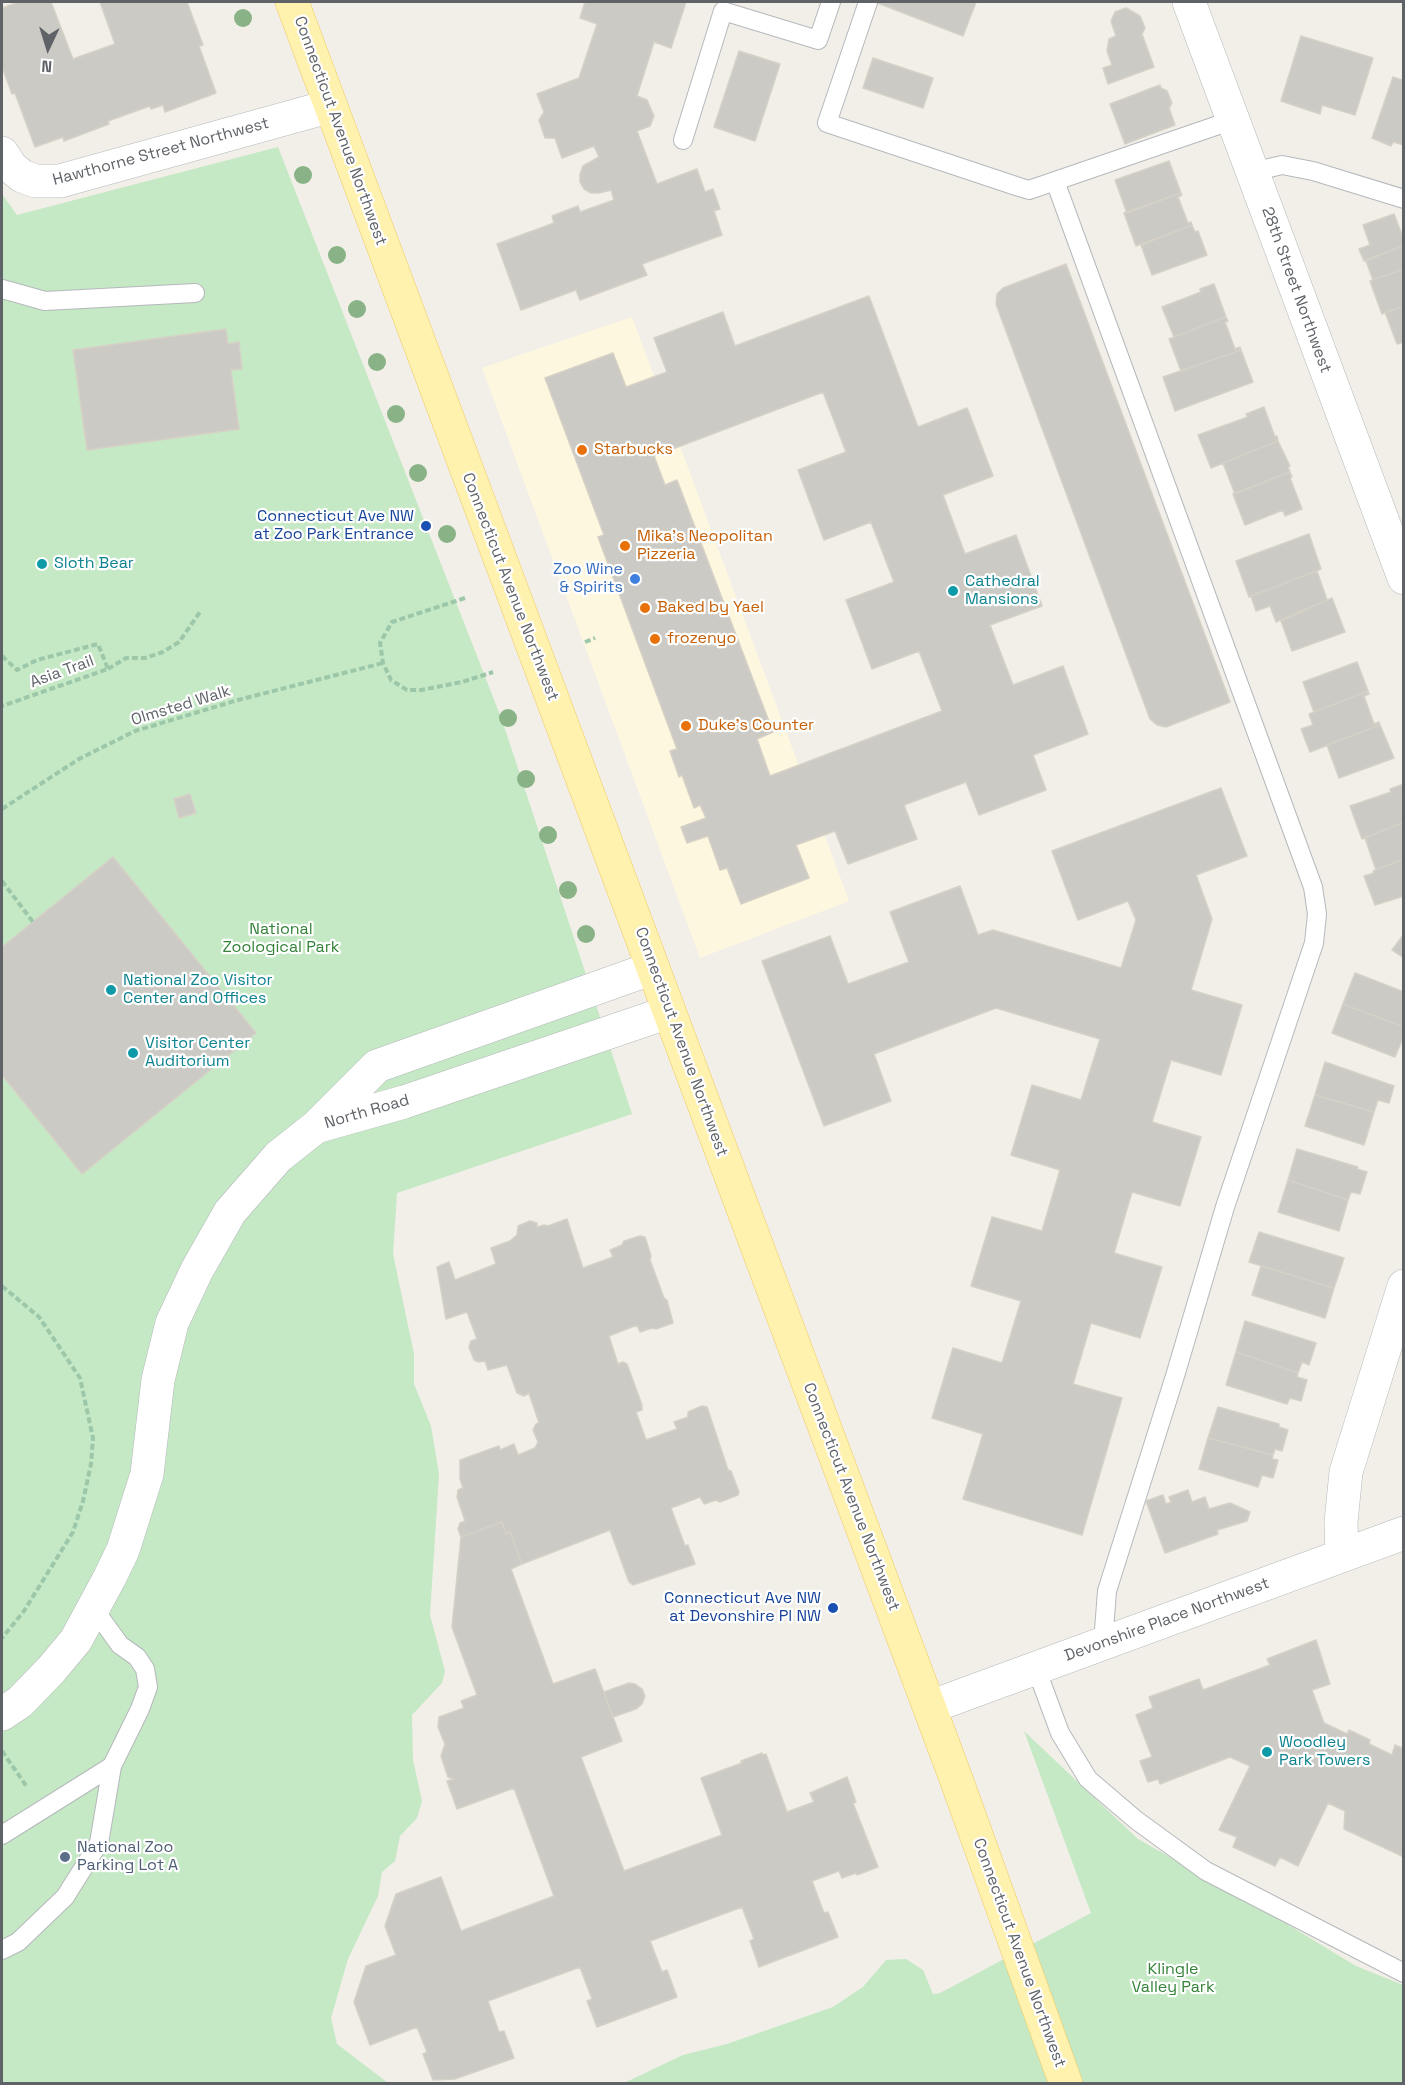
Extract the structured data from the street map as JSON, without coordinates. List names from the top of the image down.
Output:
{
  "streets": {
    "main road": ["Connecticut Avenue Northwest"],
    "street": [
      "Hawthorne Street Northwest",
      "28th Street Northwest",
      "North Road",
      "Devonshire Place Northwest"
    ],
    "path": ["Asia Trail", "Olmsted Walk"]
  },
  "crossings": [
    ["Connecticut Avenue Northwest", "Hawthorne Street Northwest"],
    ["Connecticut Avenue Northwest", "North Road"],
    ["Connecticut Avenue Northwest", "Devonshire Place Northwest"]
  ],
  "parks": ["National Zoological Park", "Klingle Valley Park"],
  "places": [
    "Starbucks",
    "Connecticut Ave NW at Zoo Park Entrance",
    "Mika’s Neopolitan Pizzeria",
    "Sloth Bear",
    "Zoo Wine & Spirits",
    "Cathedral Mansions",
    "Baked by Yael",
    "frozenyo",
    "Duke's Counter",
    "National Zoo Visitor Center and Offices",
    "Visitor Center Auditorium",
    "Connecticut Ave NW at Devonshire Pl NW",
    "Woodley Park Towers",
    "National Zoo Parking Lot A"
  ],
  "north": "bottom"
}
